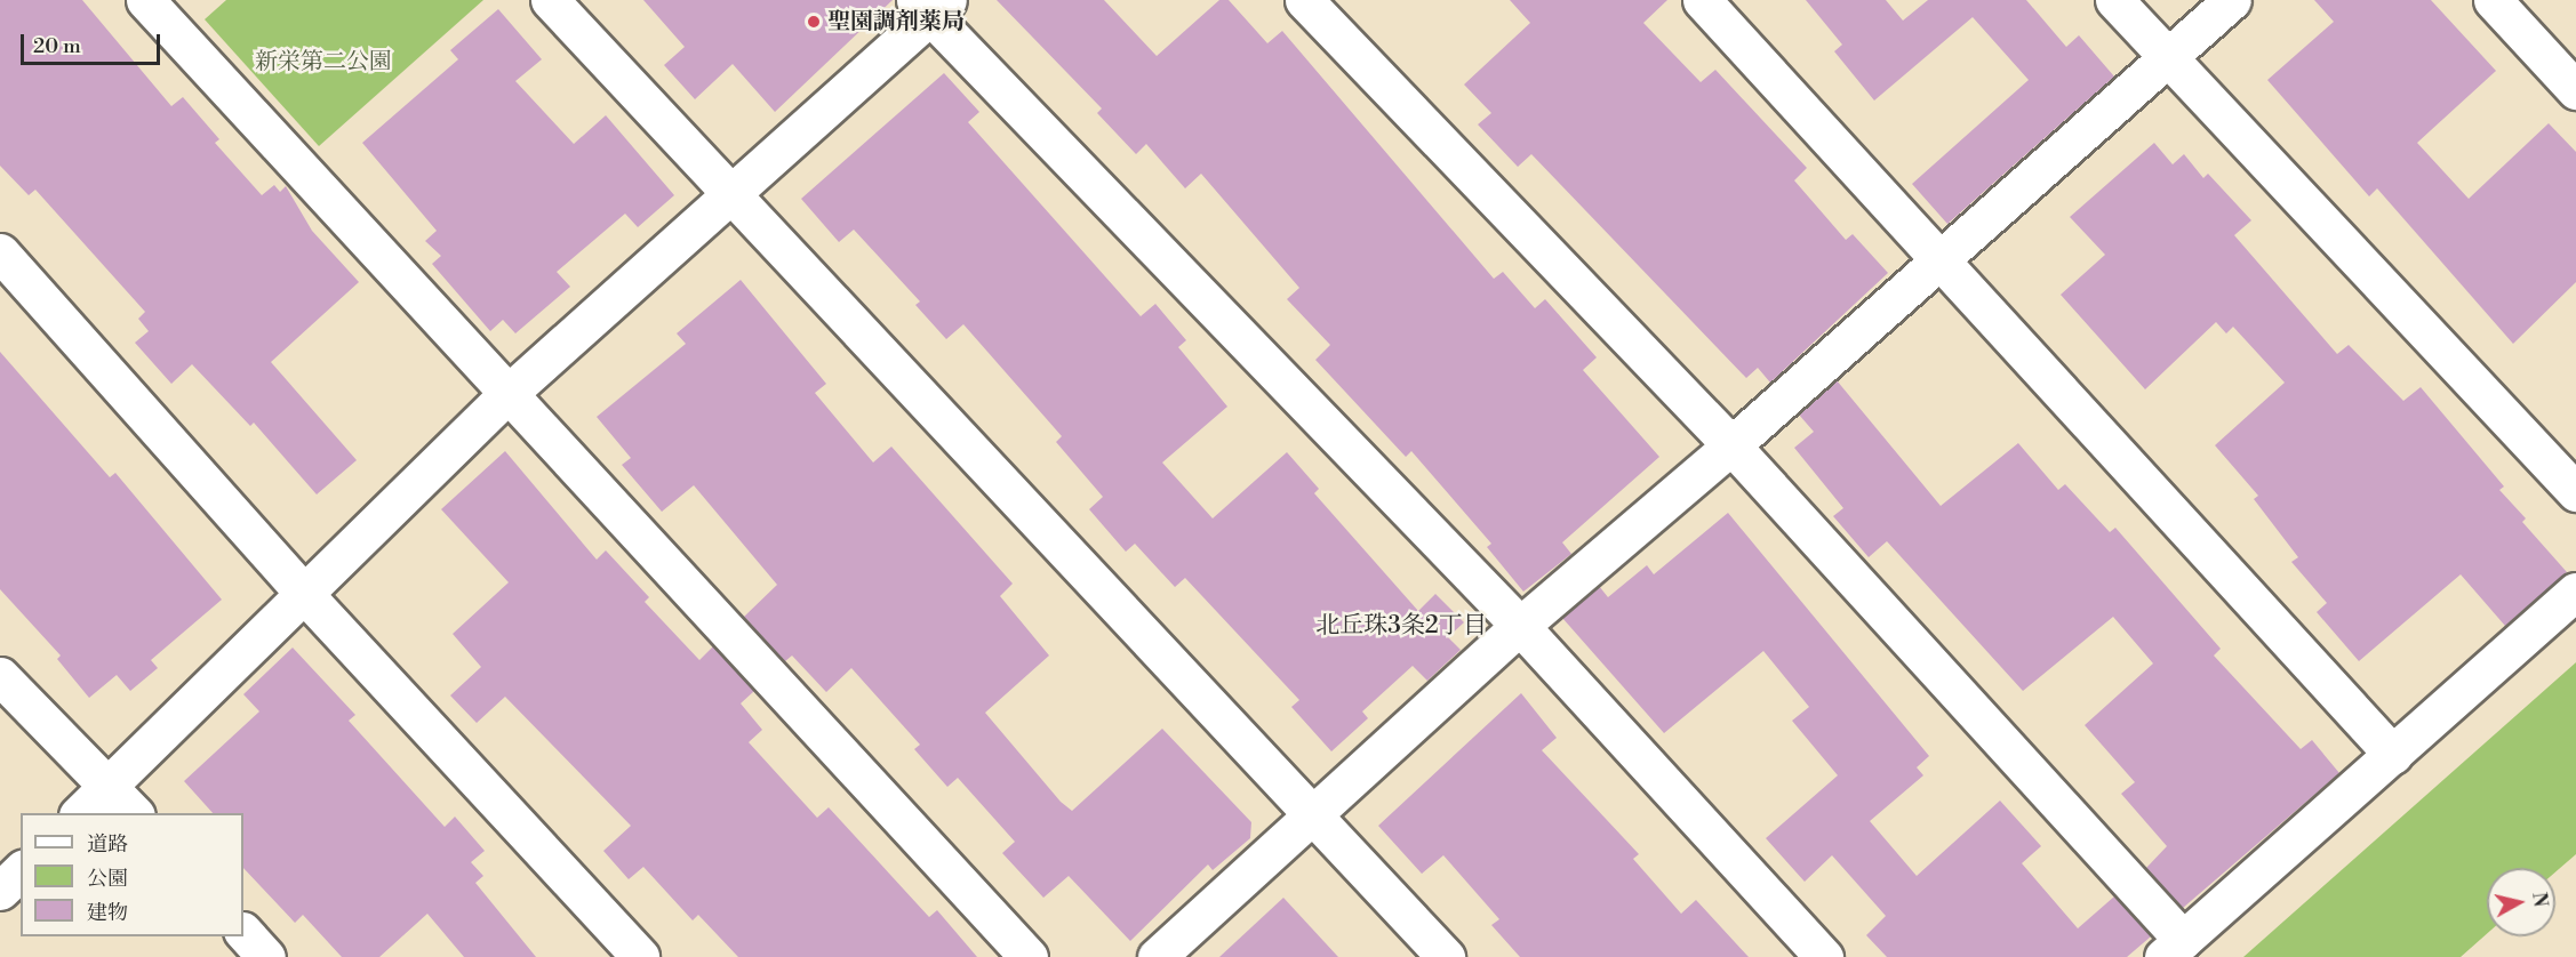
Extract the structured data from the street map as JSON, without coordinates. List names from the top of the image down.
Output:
{
  "districts": ["北丘珠3条2丁目"],
  "parks": ["新栄第二公園"],
  "places": ["聖園調剤薬局"],
  "legend": ["道路", "公園", "建物"],
  "scale_bar": "20 m",
  "north": "right"
}
